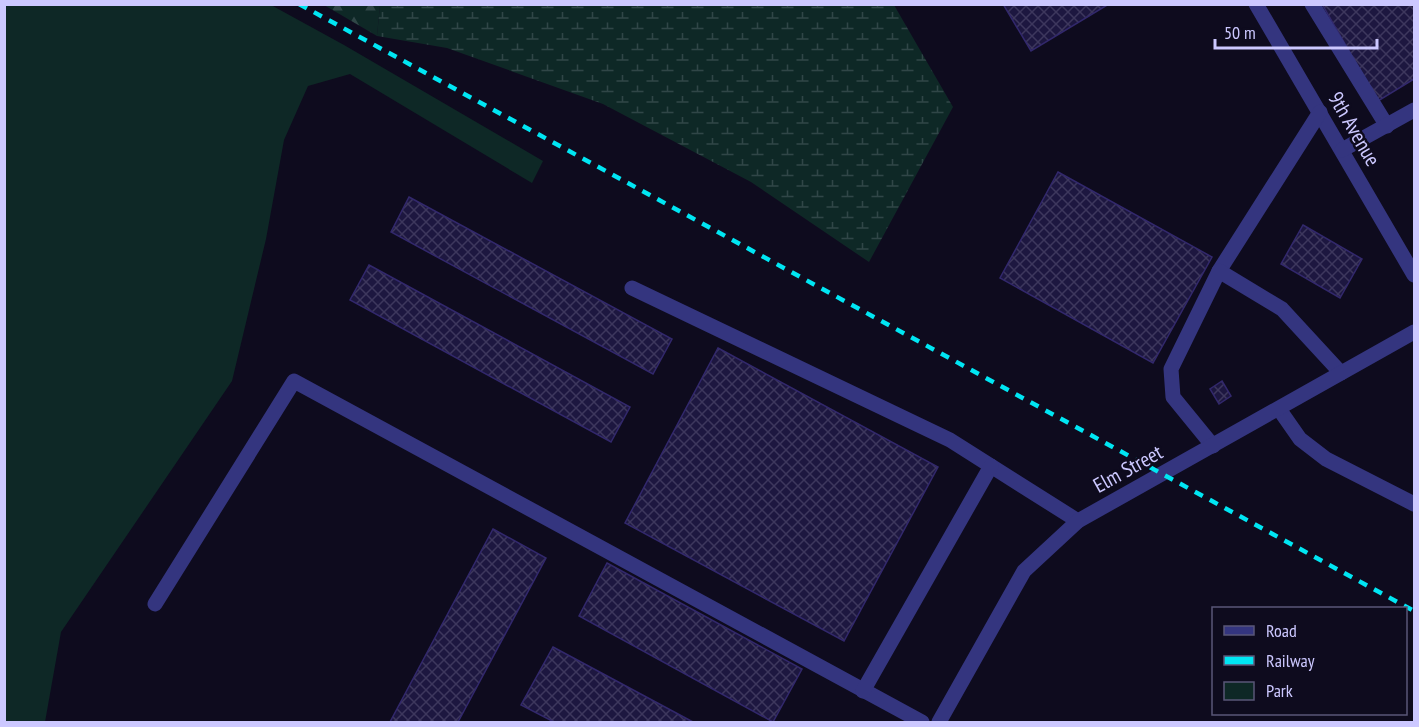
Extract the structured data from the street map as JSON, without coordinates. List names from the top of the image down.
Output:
{
  "streets": {
    "street": ["9th Avenue", "Elm Street"]
  },
  "legend": ["Road", "Railway", "Park"],
  "scale_bar": "50 m"
}
